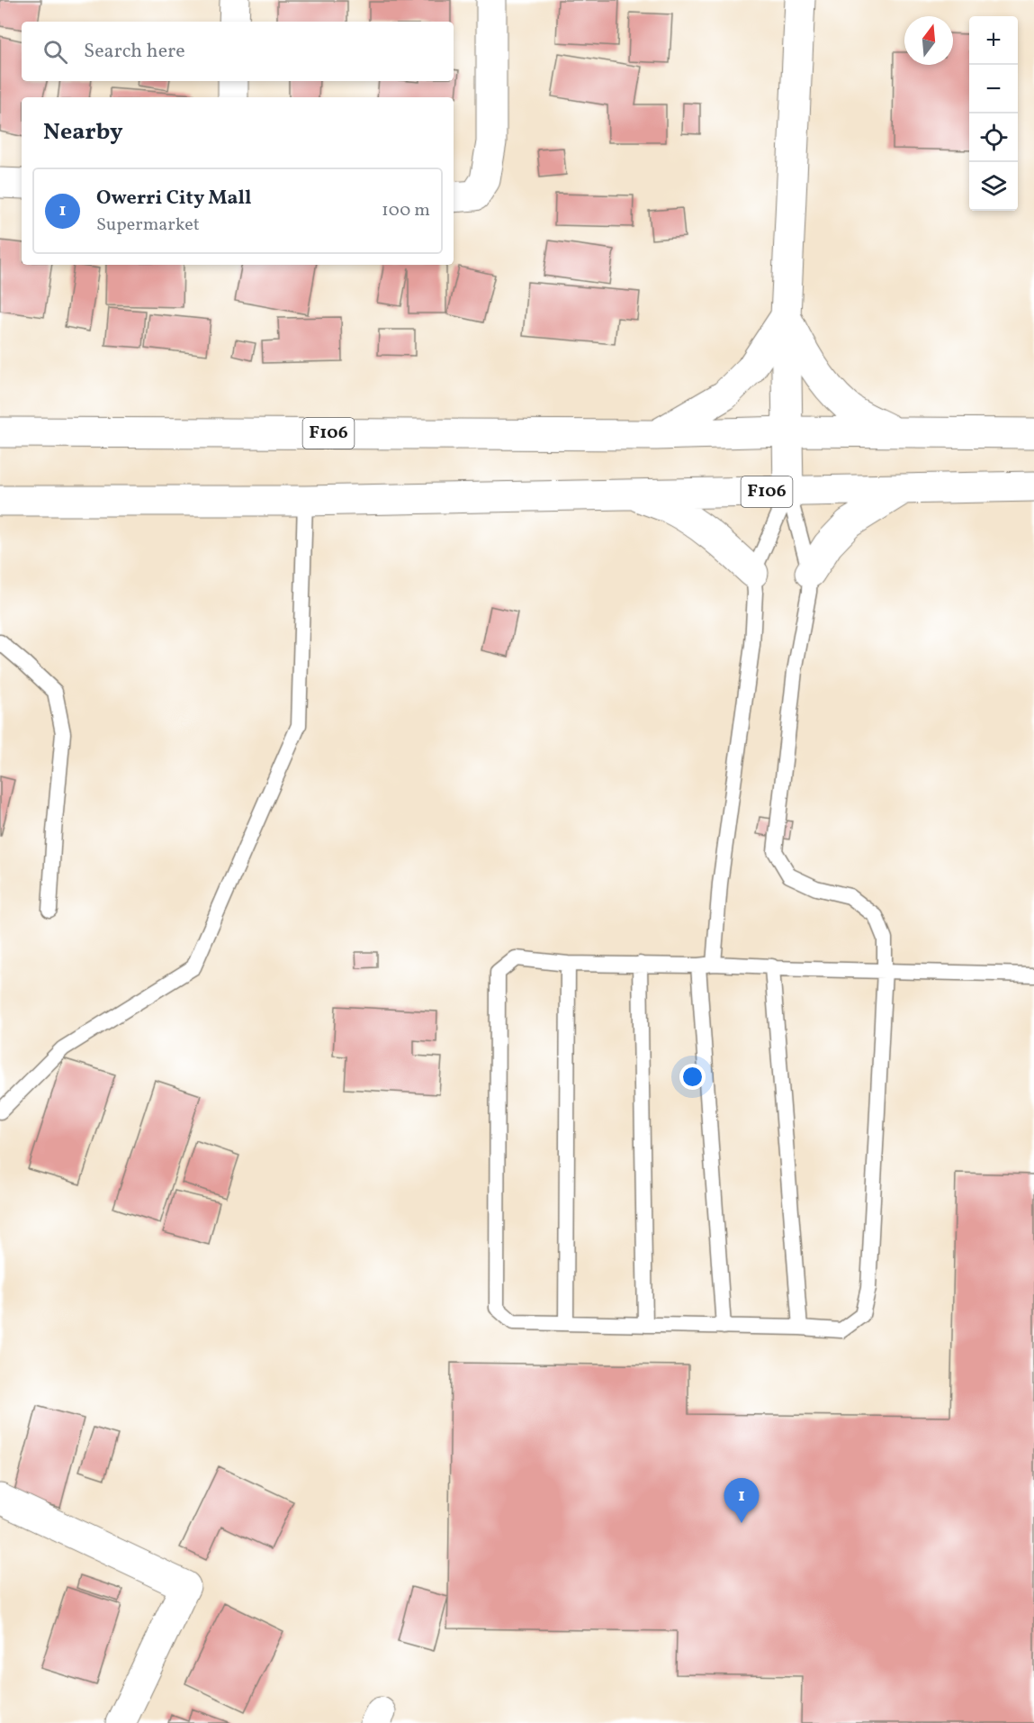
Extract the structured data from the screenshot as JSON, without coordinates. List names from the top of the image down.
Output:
{
  "streets": {
    "main road": ["F106"]
  },
  "north": "top",
  "page": {
    "map_buttons": ["+", "−"],
    "search": "Search here",
    "heading": "Nearby",
    "list": [
      {
        "mark": "1",
        "name": "Owerri City Mall",
        "note": "Supermarket",
        "value": "100 m"
      }
    ],
    "pins": "1"
  }
}
